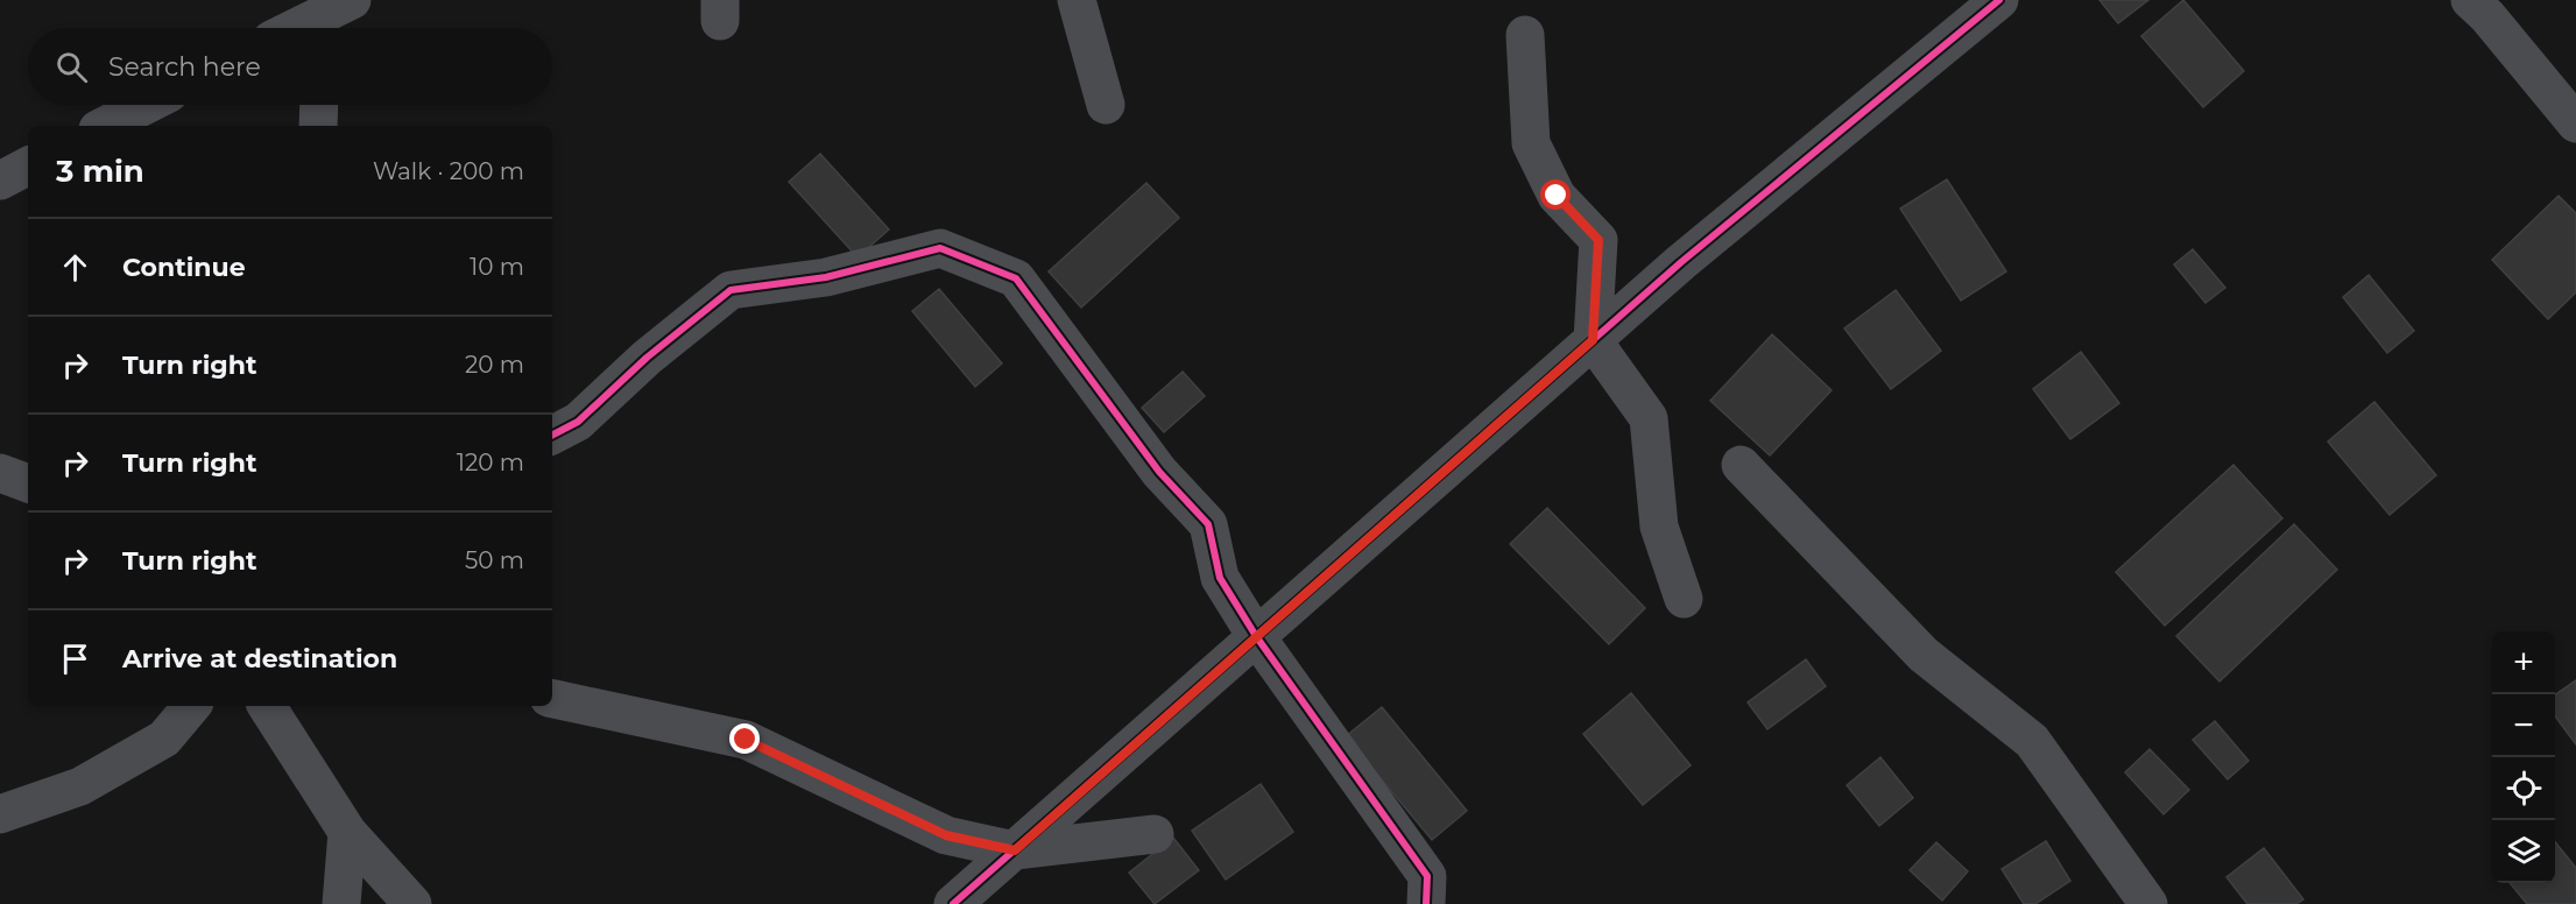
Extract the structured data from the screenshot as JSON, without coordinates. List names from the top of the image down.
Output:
{
  "page": {
    "search": "Search here",
    "heading": ["3 min", "Walk · 200 m"],
    "list": [
      ["Continue", "10 m"],
      ["Turn right", "20 m"],
      ["Turn right", "120 m"],
      ["Turn right", "50 m"],
      "Arrive at destination"
    ],
    "map_buttons": ["+", "−"]
  }
}
